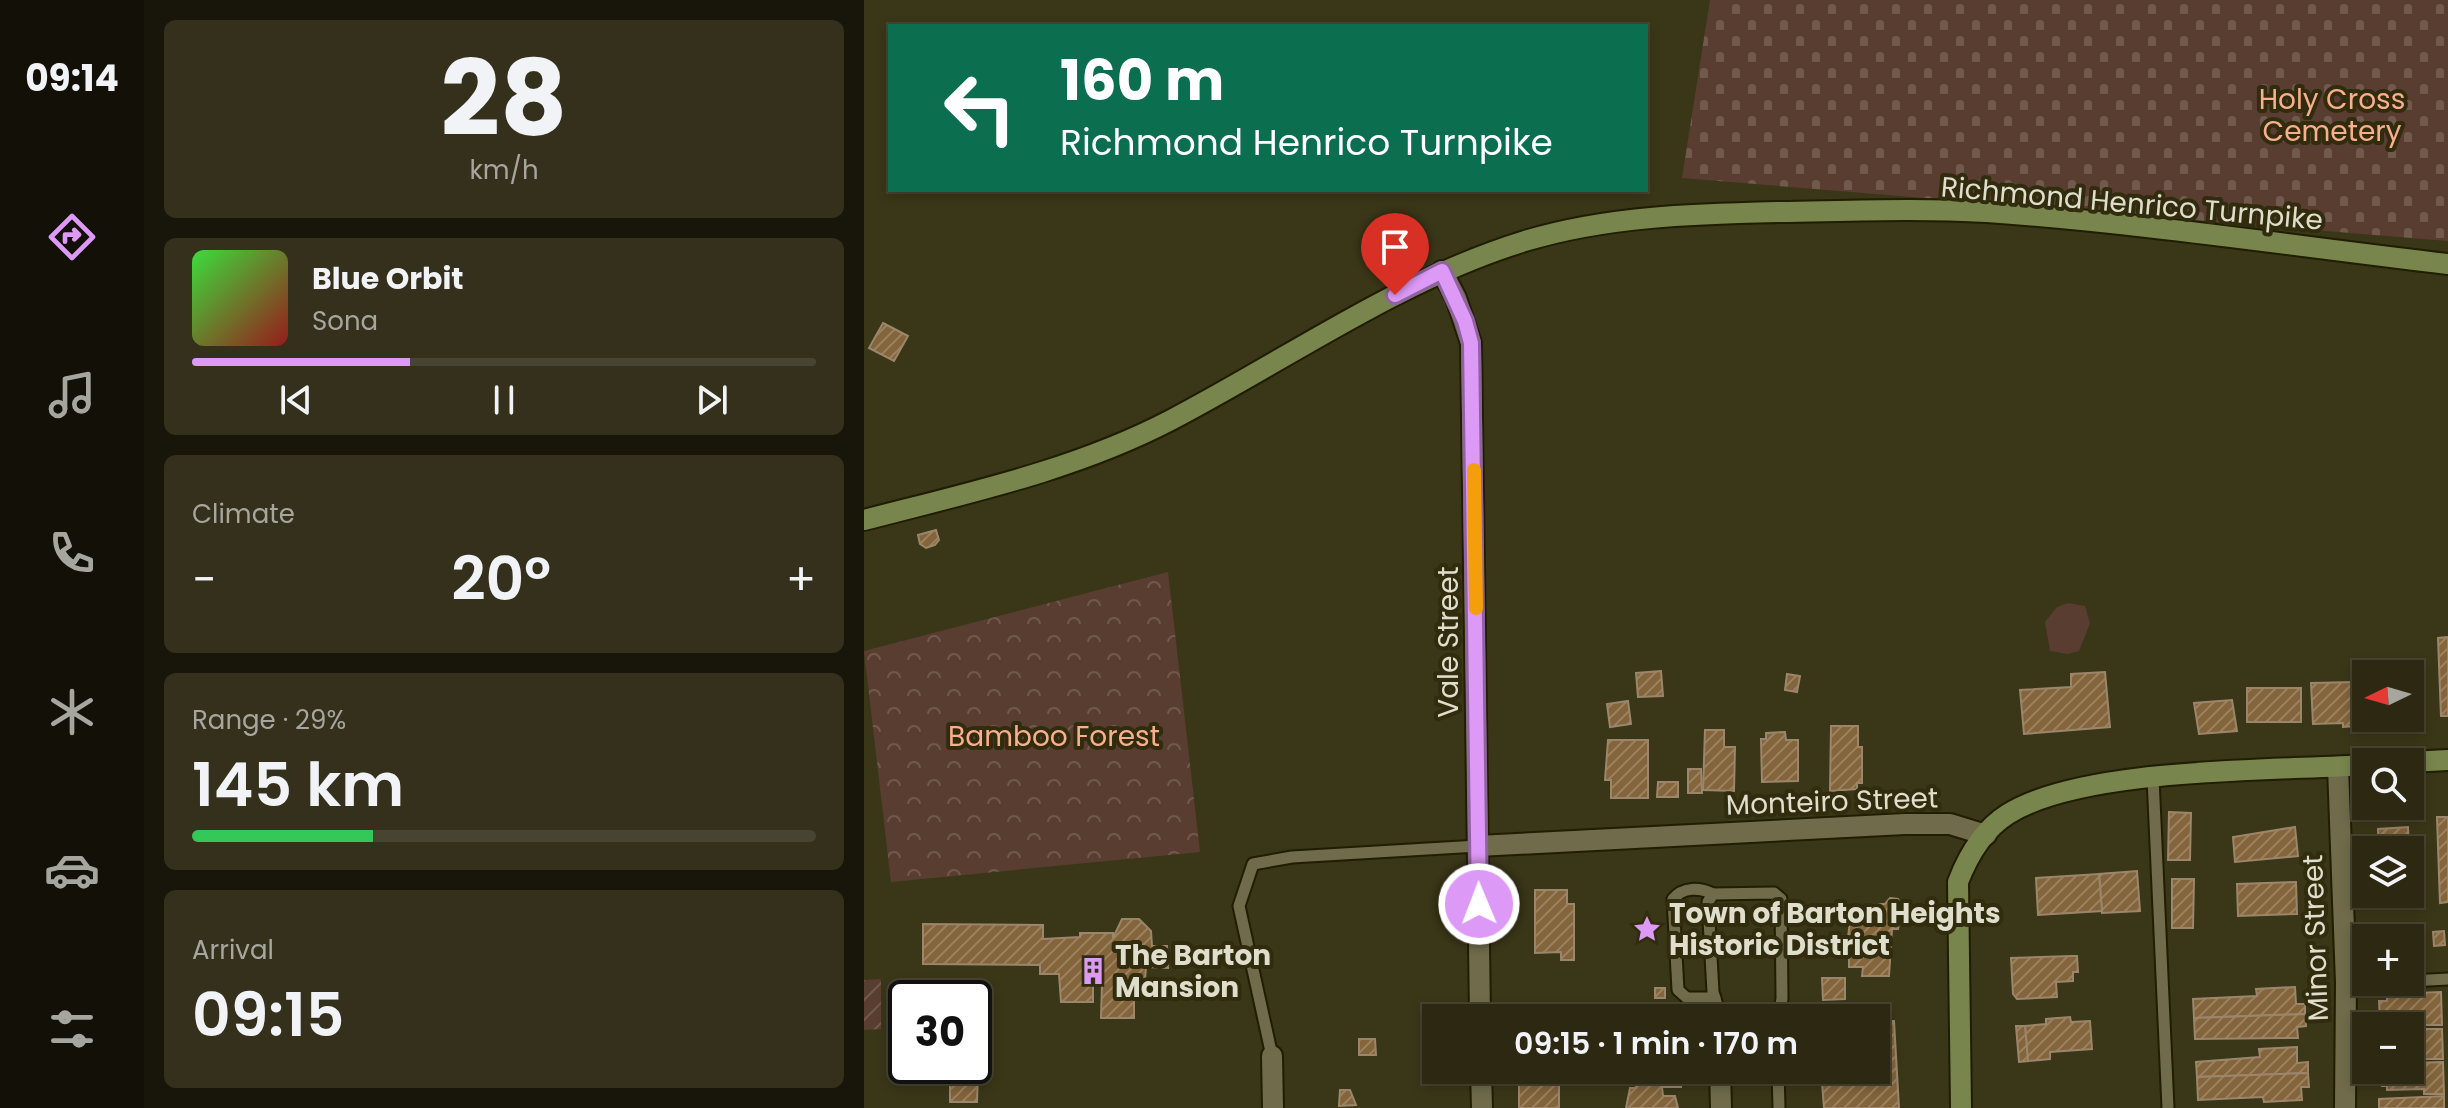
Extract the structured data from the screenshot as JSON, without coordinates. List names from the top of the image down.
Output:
{
  "streets": {
    "street": [
      "Richmond Henrico Turnpike",
      "Vale Street",
      "Monteiro Street",
      "Minor Street"
    ]
  },
  "crossings": [
    ["Richmond Henrico Turnpike", "Vale Street"],
    ["Vale Street", "Monteiro Street"]
  ],
  "parks": ["Holy Cross Cemetery", "Bamboo Forest"],
  "places": {
    "place": ["Town of Barton Heights Historic District"],
    "building": ["The Barton Mansion"]
  },
  "north": "left",
  "page": {
    "tabs": "09:14",
    "tile": [
      ["28", "km/h"],
      "Climate",
      ["Range · 29%", "145 km"],
      ["Arrival", "09:15"]
    ],
    "turn": ["160 m", "Richmond Henrico Turnpike"],
    "song": ["Blue Orbit", "Sona"],
    "heat": ["−", "20°", "+"],
    "map_buttons": ["+", "−"],
    "limit": "30",
    "trip": "09:15 · 1 min · 170 m"
  }
}
